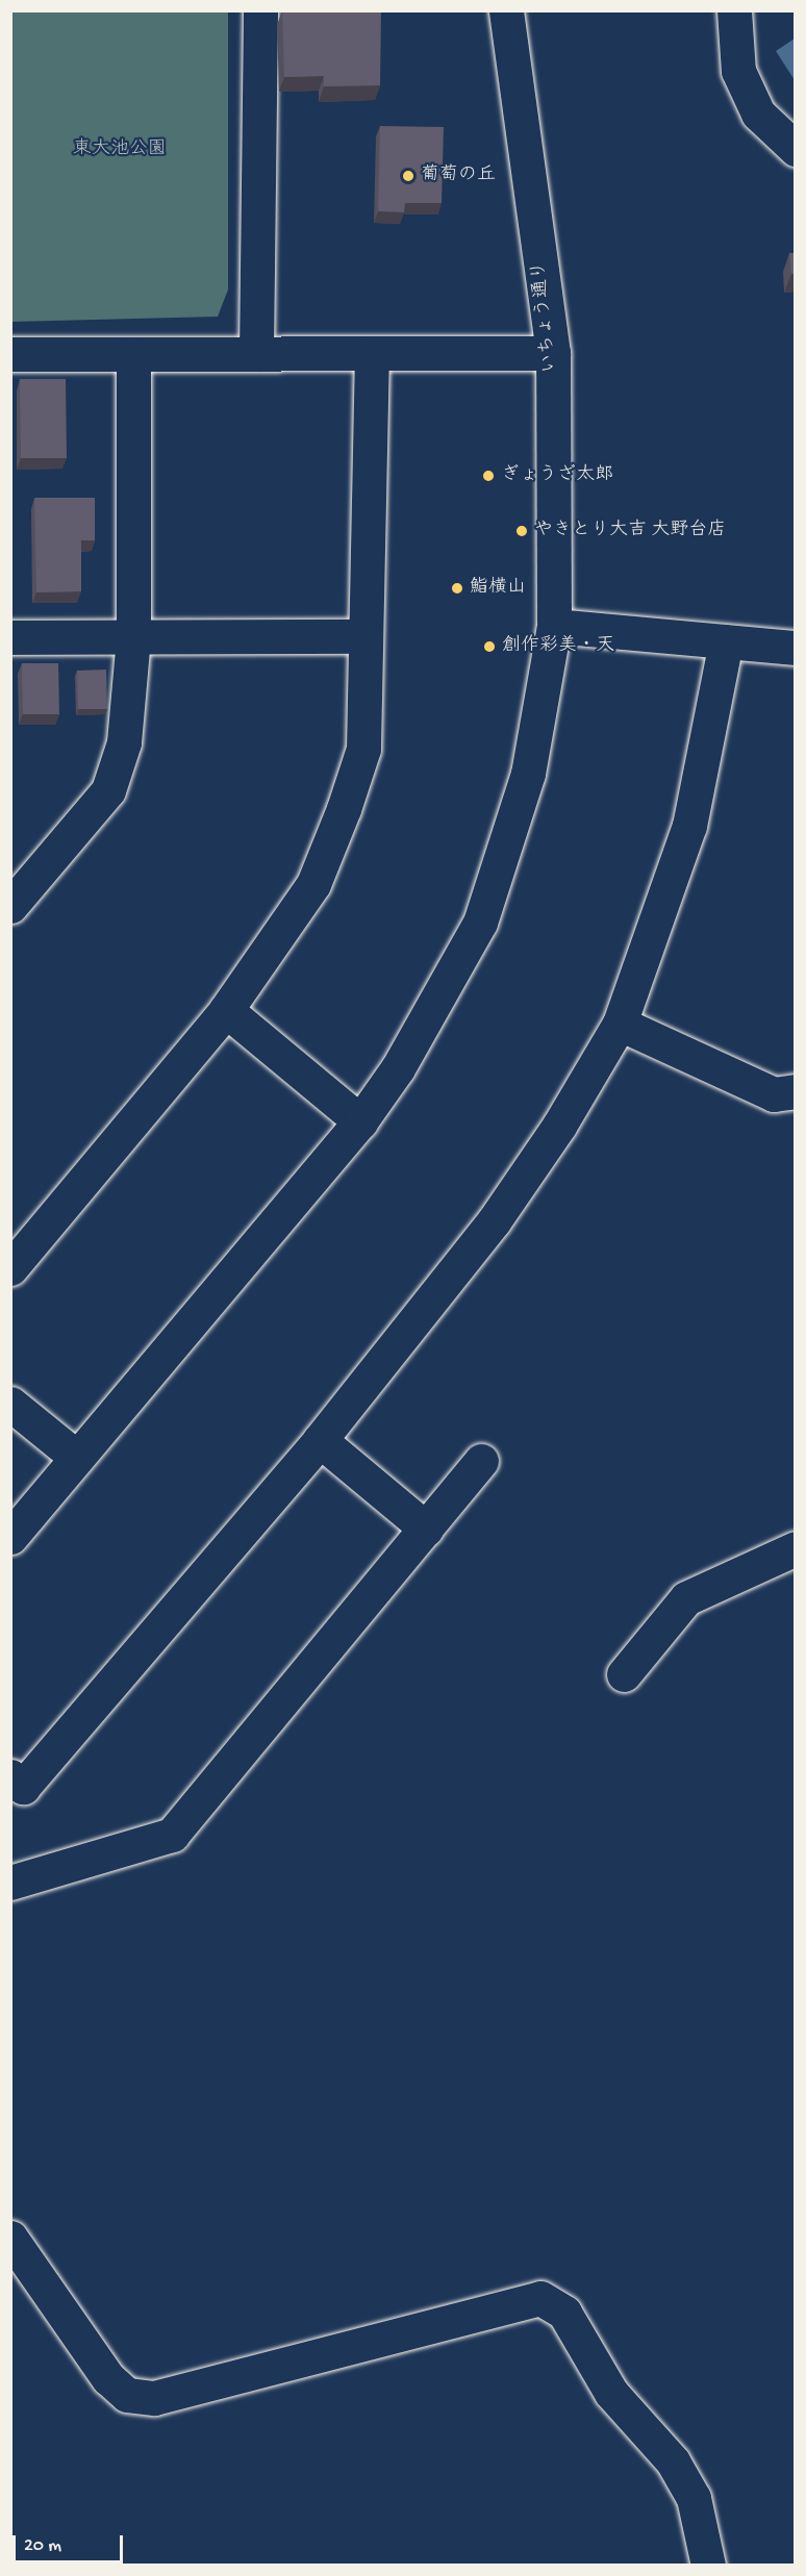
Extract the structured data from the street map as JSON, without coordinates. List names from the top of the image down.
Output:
{
  "streets": {
    "street": ["いちょう通り"]
  },
  "parks": ["東大池公園"],
  "places": [
    "葡萄の丘",
    "ぎょうざ太郎",
    "やきとり大吉 大野台店",
    "鮨横山",
    "創作彩美・天"
  ],
  "scale_bar": "20 m"
}
